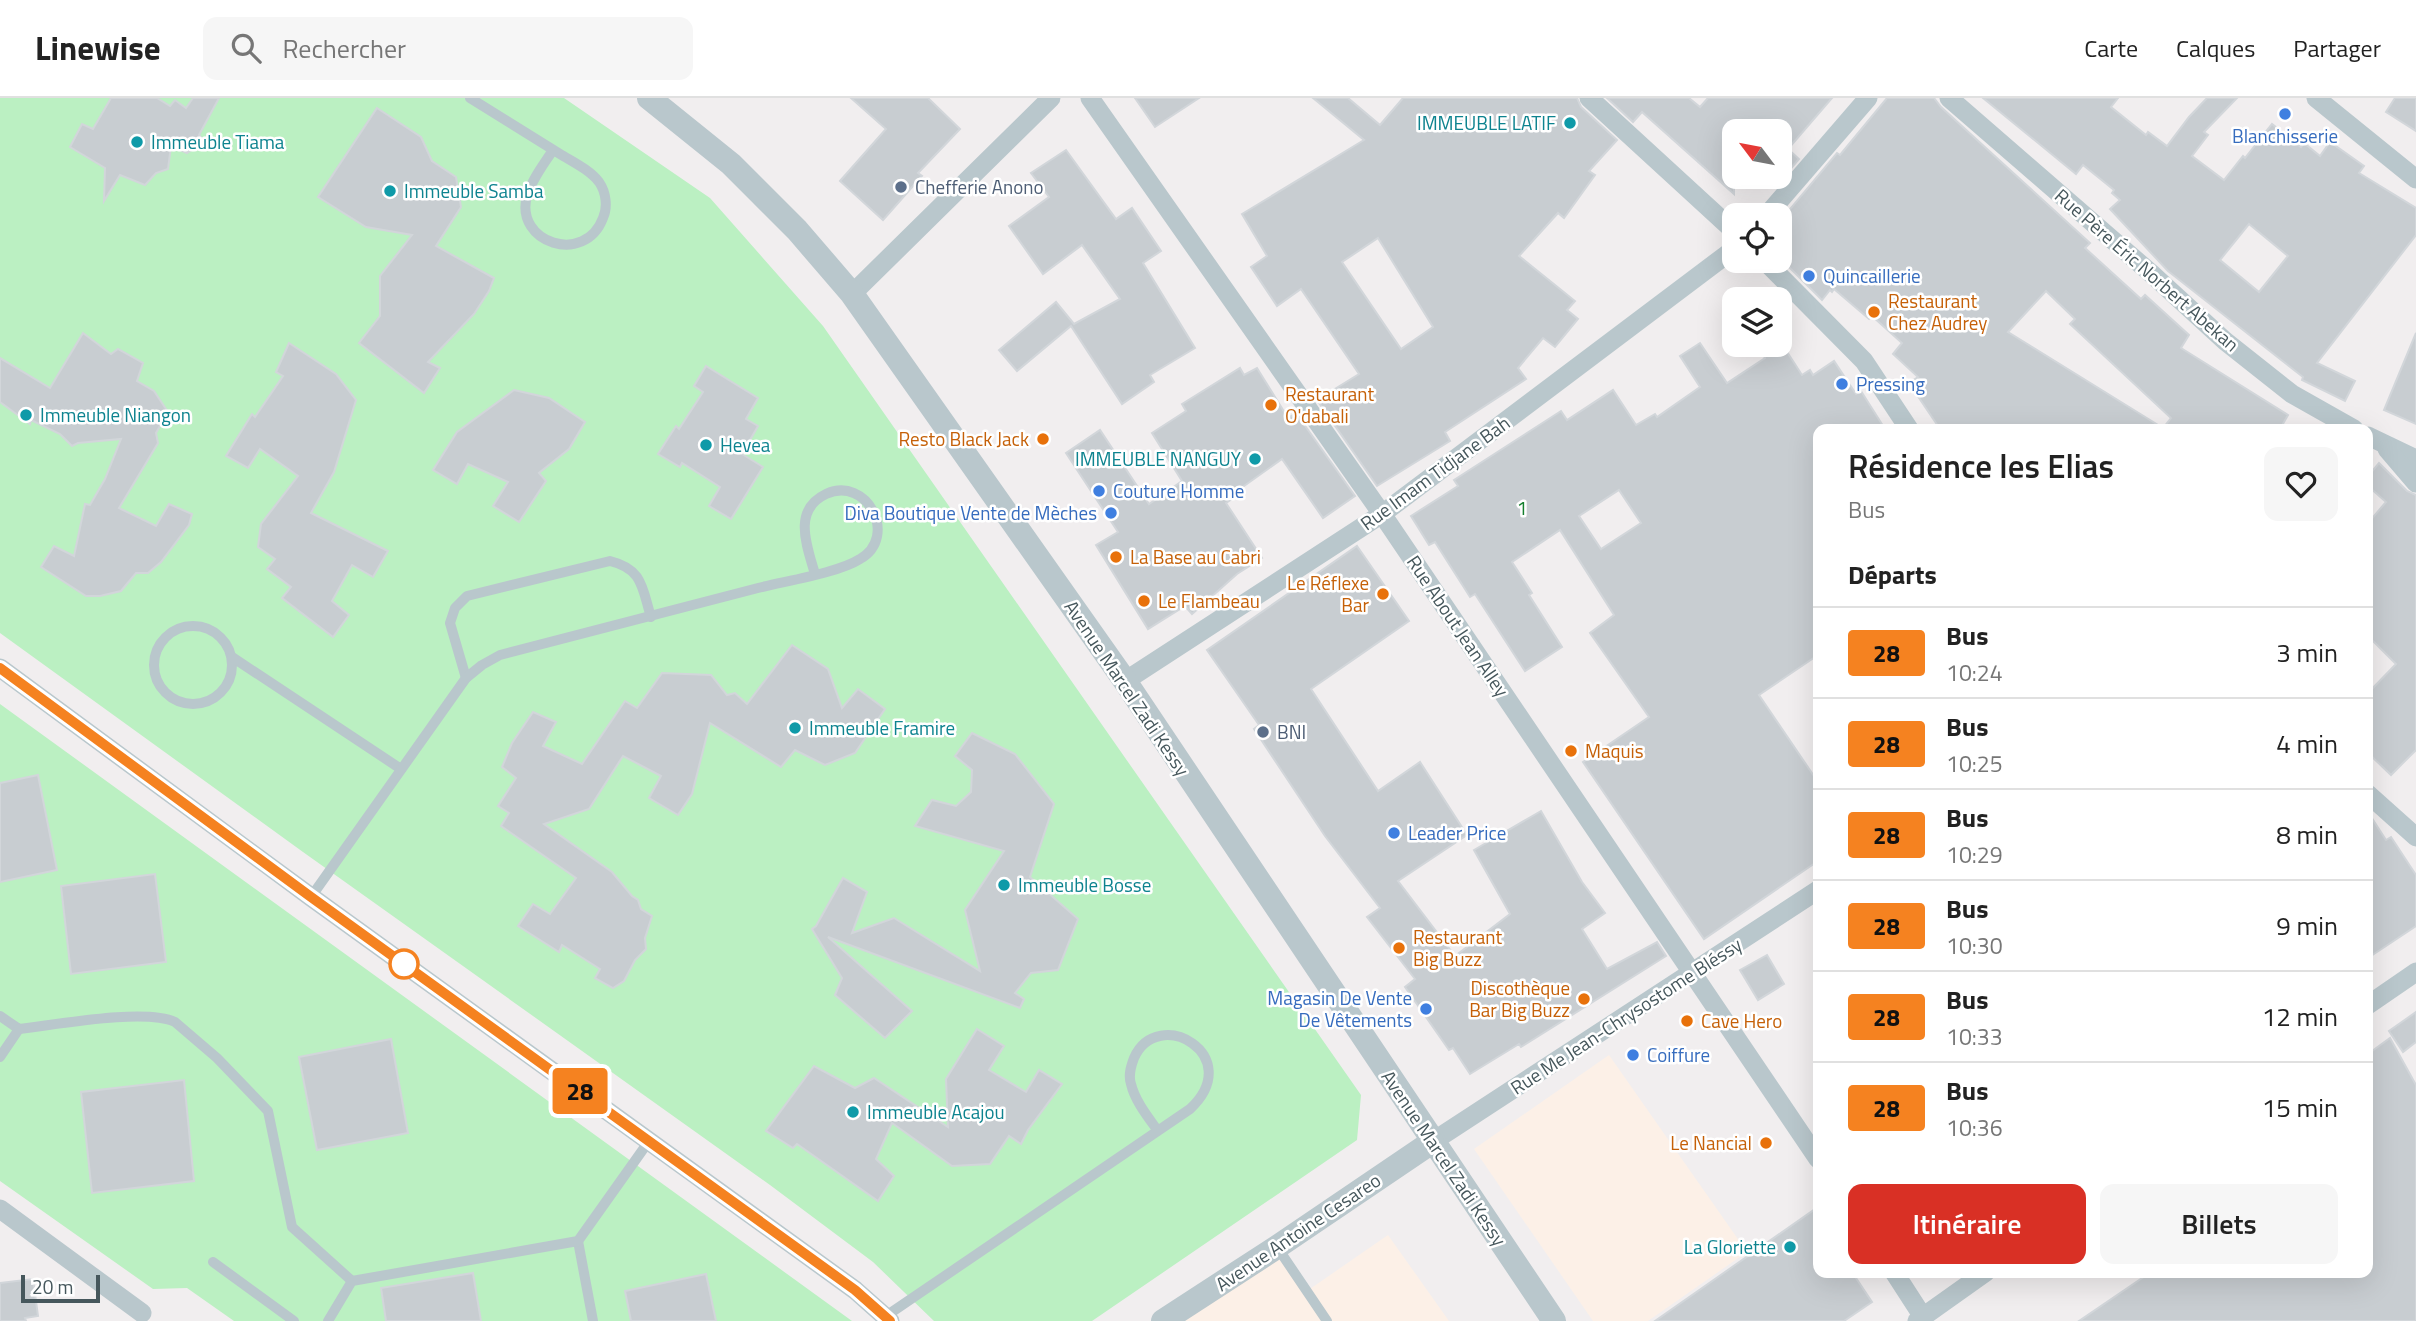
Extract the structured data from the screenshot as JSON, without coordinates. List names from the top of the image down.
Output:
{
  "streets": {
    "street": [
      "Rue Père Éric Norbert Abekan",
      "Rue Imam Tidjane Bah",
      "Rue About Jean Alley",
      "Avenue Marcel Zadi Kessy",
      "Rue Me Jean-Chrysostome Bléssy",
      "Avenue Antoine Cesareo"
    ]
  },
  "crossings": [
    ["Rue Imam Tidjane Bah", "Rue About Jean Alley"],
    ["Rue Imam Tidjane Bah", "Avenue Marcel Zadi Kessy"],
    ["Rue About Jean Alley", "Rue Me Jean-Chrysostome Bléssy"],
    ["Avenue Marcel Zadi Kessy", "Rue Me Jean-Chrysostome Bléssy"],
    ["Avenue Marcel Zadi Kessy", "Avenue Antoine Cesareo"],
    ["Rue Me Jean-Chrysostome Bléssy", "Avenue Antoine Cesareo"]
  ],
  "parks": ["1"],
  "places": [
    "Blanchisserie",
    "IMMEUBLE LATIF",
    "Immeuble Tiama",
    "Chefferie Anono",
    "Immeuble Samba",
    "Quincaillerie",
    "Restaurant Chez Audrey",
    "Pressing",
    "Restaurant O'dabali",
    "Immeuble Niangon",
    "Resto Black Jack",
    "Hevea",
    "IMMEUBLE NANGUY",
    "Couture Homme",
    "Diva Boutique Vente de Mèches",
    "La Base au Cabri",
    "Le Réflexe Bar",
    "Le Flambeau",
    "Immeuble Framire",
    "BNI",
    "Maquis",
    "Leader Price",
    "Immeuble Bosse",
    "Restaurant Big Buzz",
    "Discothèque Bar Big Buzz",
    "Magasin De Vente De Vêtements",
    "Cave Hero",
    "Coiffure",
    "Immeuble Acajou",
    "Le Nancial",
    "La Gloriette"
  ],
  "lines": ["bus line 28"],
  "scale_bar": "20 m",
  "north": "top left",
  "page": {
    "header": "Linewise",
    "search": "Rechercher",
    "nav": ["Carte", "Calques", "Partager"],
    "on_map": "28",
    "heading": [
      ["Résidence les Elias", "Bus"],
      "Départs"
    ],
    "list": [
      {
        "mark": "28",
        "name": "Bus",
        "note": "10:24",
        "value": "3 min"
      },
      {
        "mark": "28",
        "name": "Bus",
        "note": "10:25",
        "value": "4 min"
      },
      {
        "mark": "28",
        "name": "Bus",
        "note": "10:29",
        "value": "8 min"
      },
      {
        "mark": "28",
        "name": "Bus",
        "note": "10:30",
        "value": "9 min"
      },
      {
        "mark": "28",
        "name": "Bus",
        "note": "10:33",
        "value": "12 min"
      },
      {
        "mark": "28",
        "name": "Bus",
        "note": "10:36",
        "value": "15 min"
      }
    ],
    "buttons": ["Itinéraire", "Billets"],
    "scale": "20 m"
  }
}
